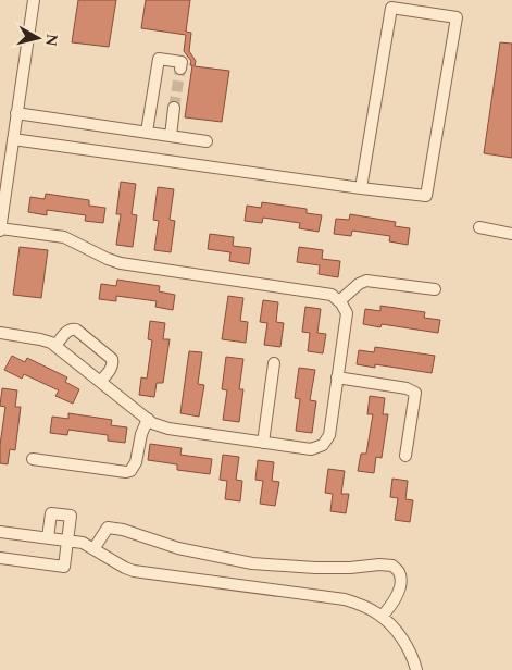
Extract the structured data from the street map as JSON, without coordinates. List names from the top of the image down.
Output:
{
  "north": "right"
}
